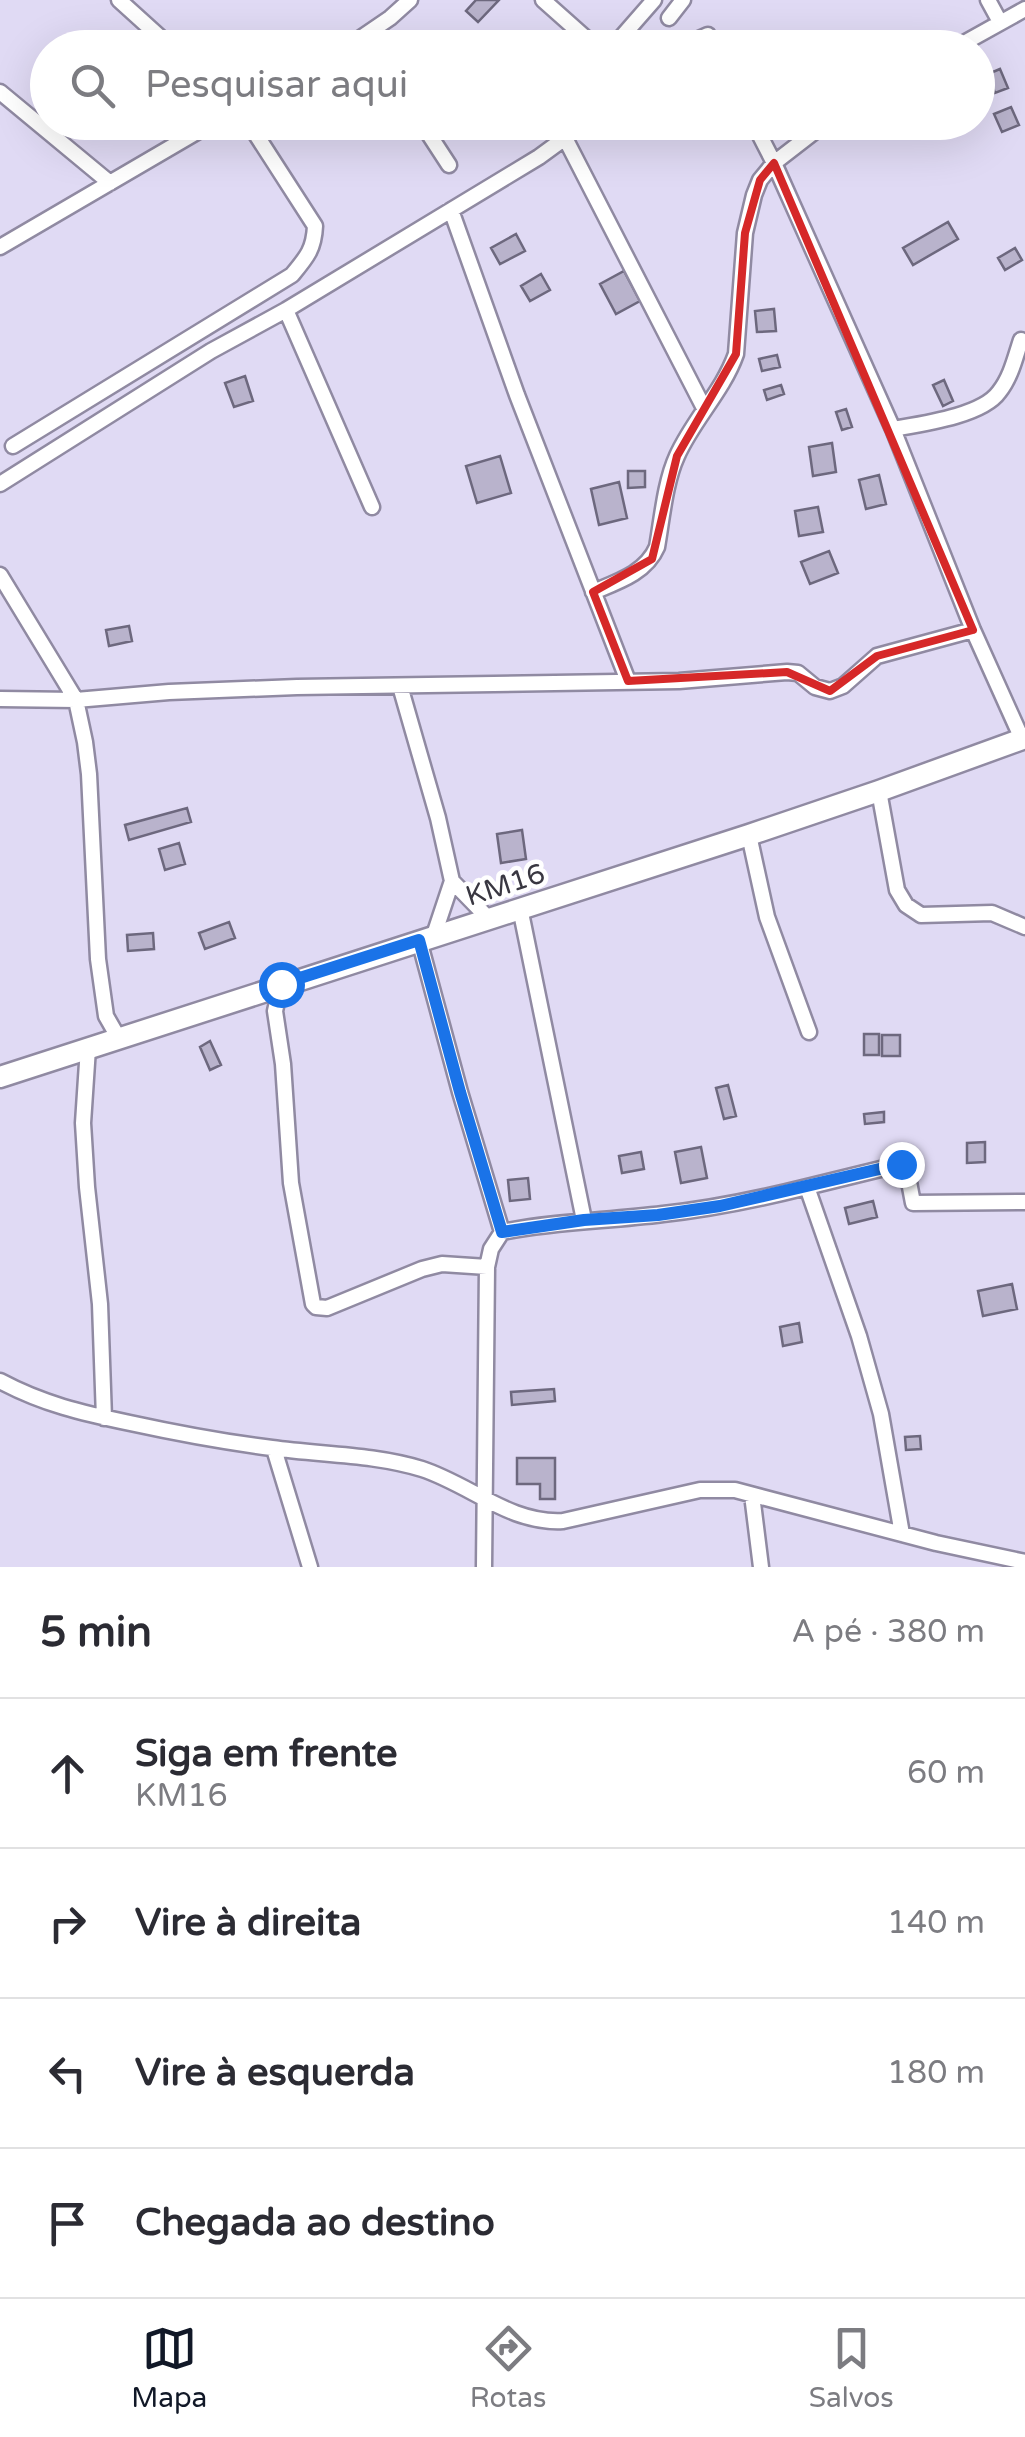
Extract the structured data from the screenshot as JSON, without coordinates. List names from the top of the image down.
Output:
{
  "streets": {
    "street": ["KM16"]
  },
  "page": {
    "search": "Pesquisar aqui",
    "heading": ["5 min", "A pé · 380 m"],
    "list": [
      ["Siga em frente", "KM16", "60 m"],
      ["Vire à direita", "140 m"],
      ["Vire à esquerda", "180 m"],
      "Chegada ao destino"
    ],
    "nav": ["Mapa", "Rotas", "Salvos"]
  }
}
